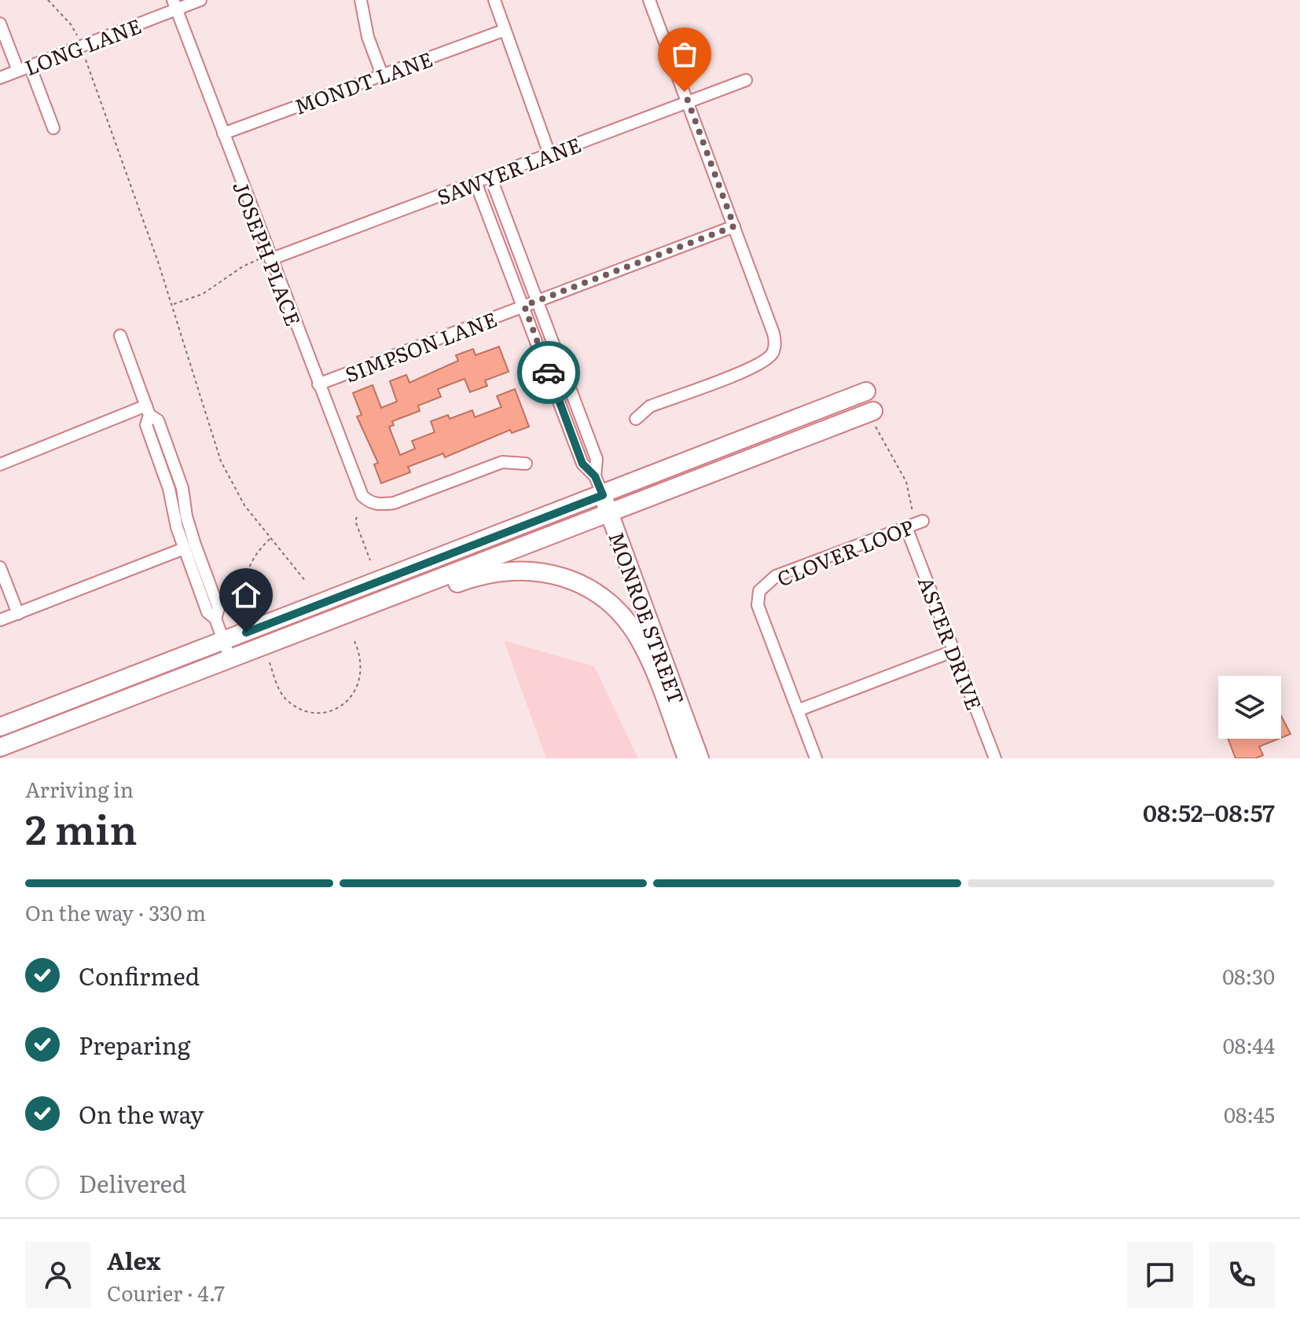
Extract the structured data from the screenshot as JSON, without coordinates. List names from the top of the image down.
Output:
{
  "streets": {
    "main road": ["MONROE STREET"],
    "street": [
      "LONG LANE",
      "MONDT LANE",
      "SAWYER LANE",
      "JOSEPH PLACE",
      "SIMPSON LANE",
      "CLOVER LOOP",
      "ASTER DRIVE"
    ]
  },
  "crossings": [
    ["LONG LANE", "JOSEPH PLACE"],
    ["MONDT LANE", "JOSEPH PLACE"],
    ["SAWYER LANE", "JOSEPH PLACE"],
    ["SAWYER LANE", "MONROE STREET"],
    ["JOSEPH PLACE", "SIMPSON LANE"],
    ["SIMPSON LANE", "MONROE STREET"],
    ["CLOVER LOOP", "ASTER DRIVE"]
  ],
  "page": {
    "heading": ["2 min", "Arriving in", "08:52–08:57"],
    "panel": ["Alex", "Courier · 4.7"],
    "bar": "On the way · 330 m",
    "list": [
      ["Confirmed", "08:30"],
      ["Preparing", "08:44"],
      ["On the way", "08:45"],
      "Delivered"
    ]
  }
}
